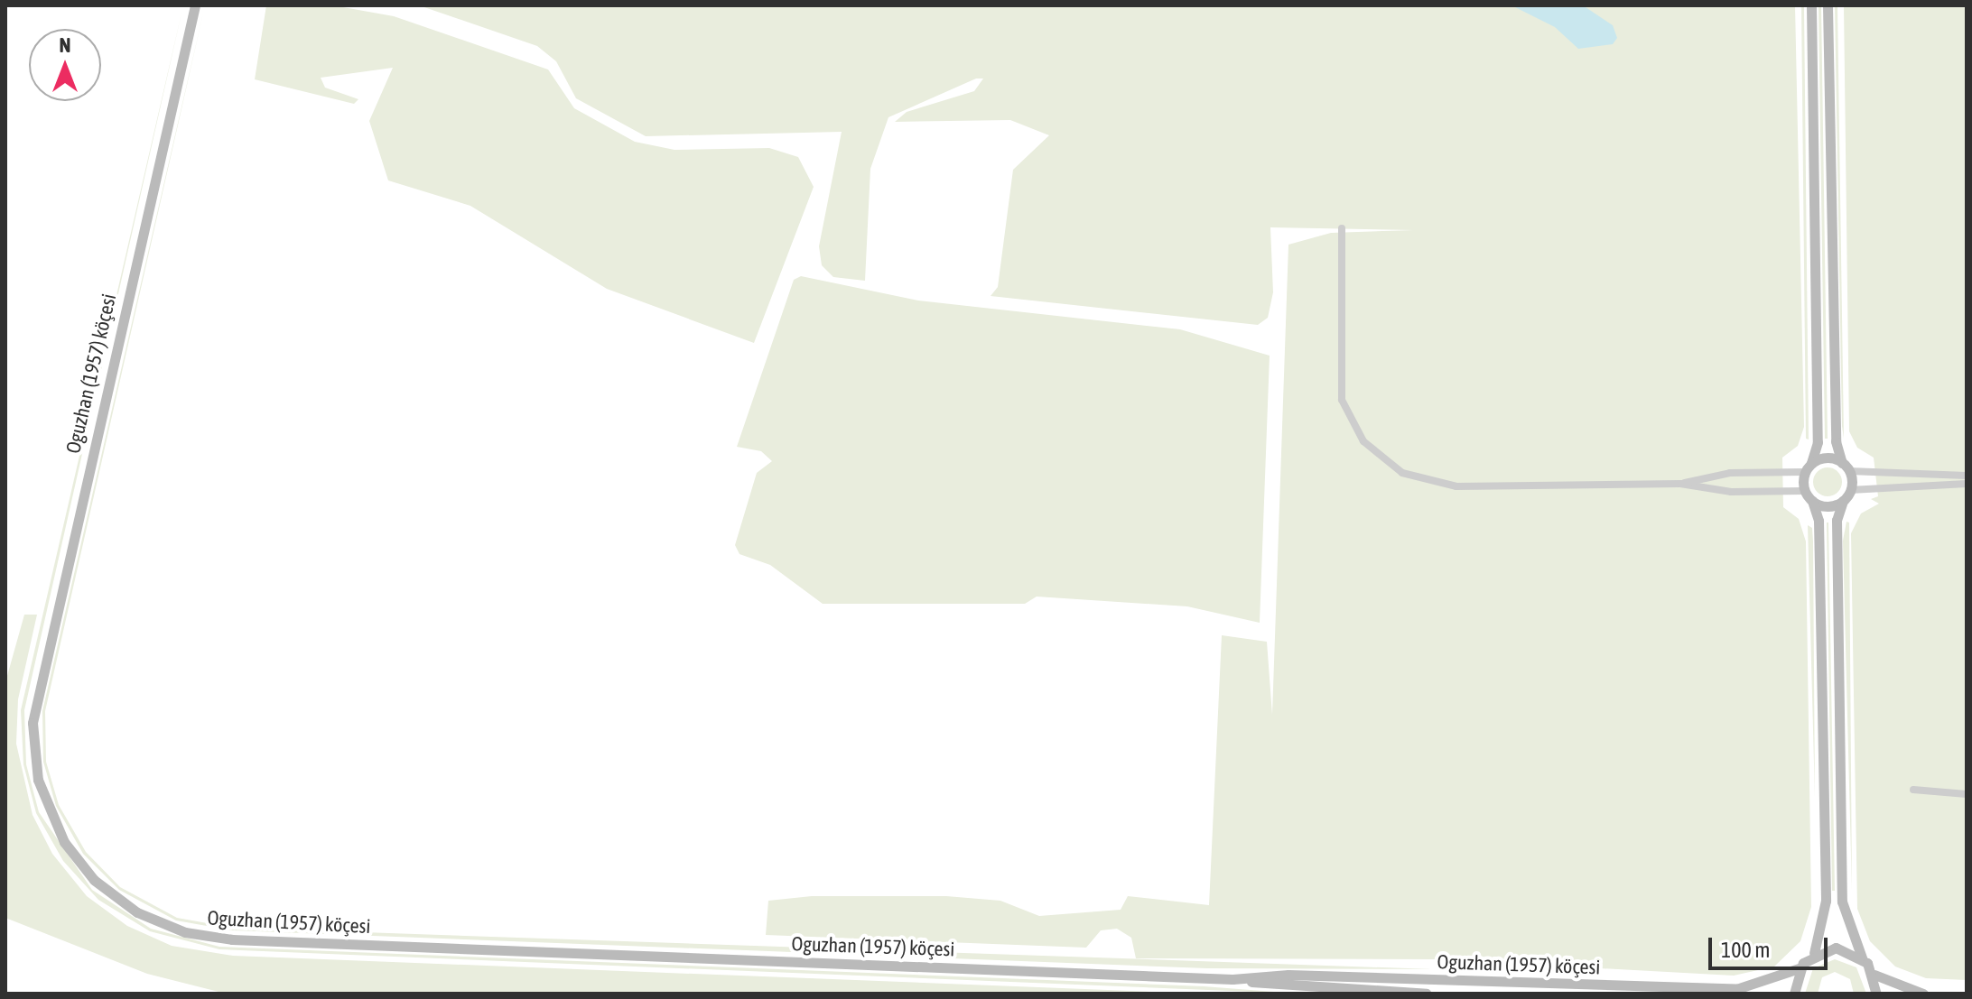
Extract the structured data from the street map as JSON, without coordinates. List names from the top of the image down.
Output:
{
  "streets": {
    "main road": ["Oguzhan (1957) köçesi"]
  },
  "scale_bar": "100 m",
  "north": "top"
}
